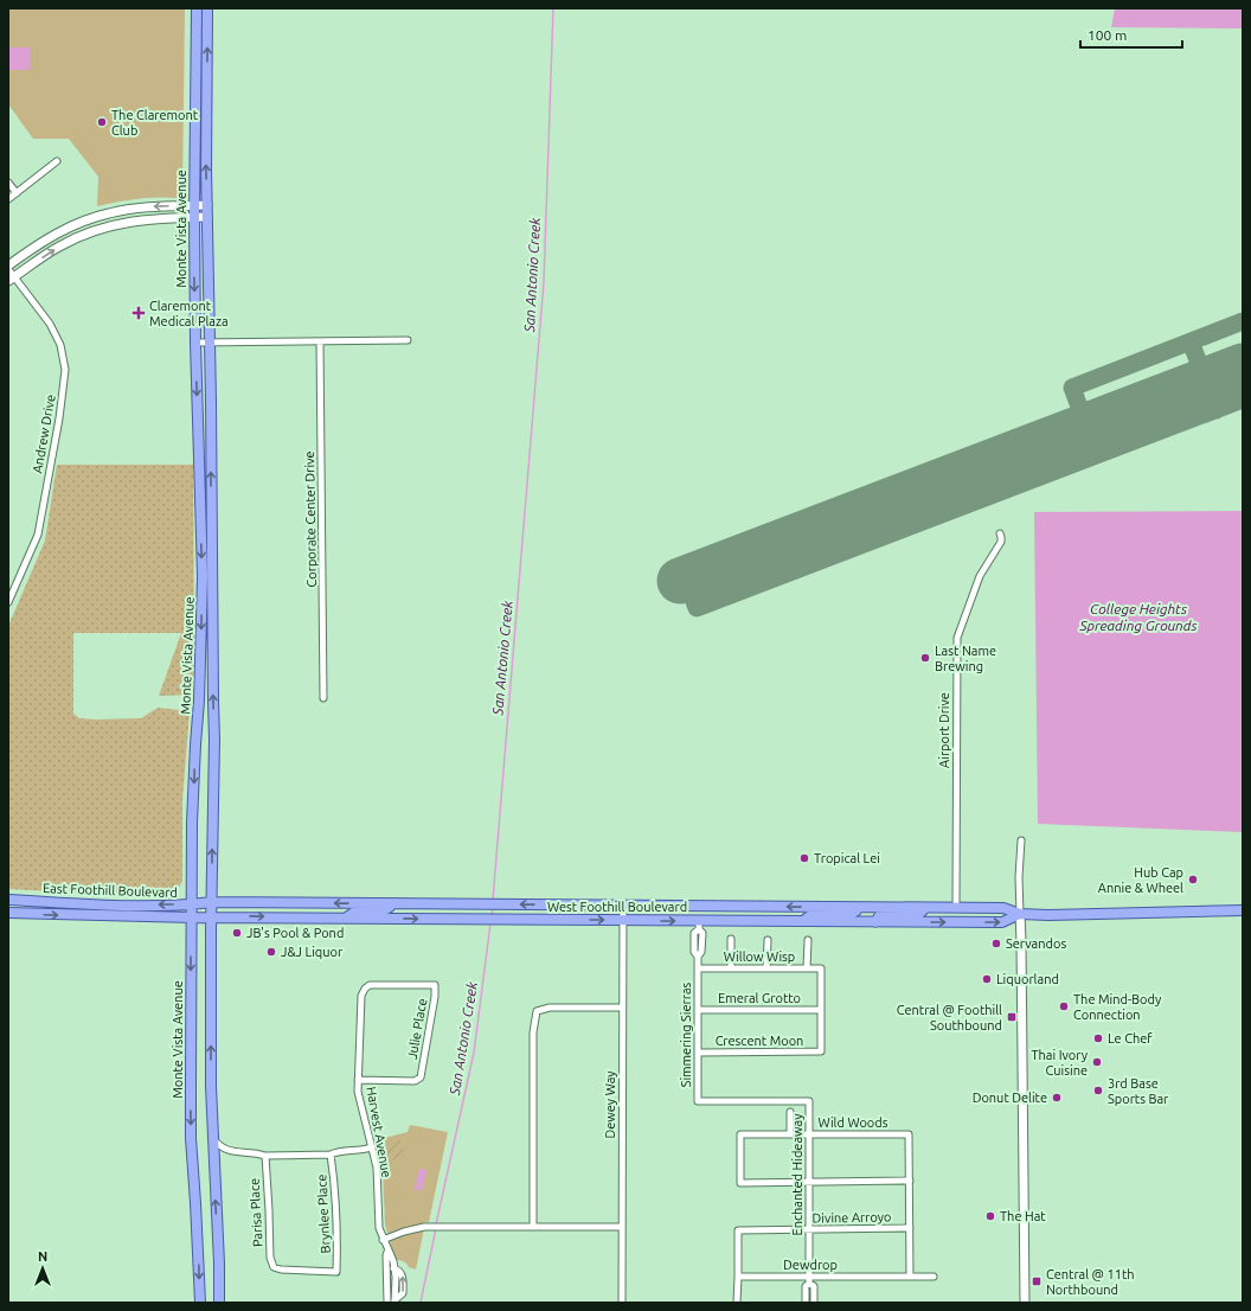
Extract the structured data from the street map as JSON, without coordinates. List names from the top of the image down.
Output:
{
  "streets": {
    "main road": ["Monte Vista Avenue", "East Foothill Boulevard", "West Foothill Boulevard"],
    "street": [
      "Andrew Drive",
      "Corporate Center Drive",
      "Airport Drive",
      "Willow Wisp",
      "Emeral Grotto",
      "Julie Place",
      "Simmering Sierras",
      "Crescent Moon",
      "Dewey Way",
      "Wild Woods",
      "Harvest Avenue",
      "Enchanted Hideaway",
      "Parisa Place",
      "Brynlee Place",
      "Divine Arroyo",
      "Dewdrop"
    ]
  },
  "crossings": [
    ["Monte Vista Avenue", "East Foothill Boulevard"],
    ["Monte Vista Avenue", "West Foothill Boulevard"],
    ["Airport Drive", "West Foothill Boulevard"],
    ["East Foothill Boulevard", "West Foothill Boulevard"],
    ["West Foothill Boulevard", "Dewey Way"],
    ["Willow Wisp", "Emeral Grotto"],
    ["Willow Wisp", "Simmering Sierras"],
    ["Willow Wisp", "Crescent Moon"],
    ["Emeral Grotto", "Simmering Sierras"],
    ["Emeral Grotto", "Crescent Moon"],
    ["Julie Place", "Harvest Avenue"],
    ["Simmering Sierras", "Crescent Moon"],
    ["Simmering Sierras", "Enchanted Hideaway"],
    ["Wild Woods", "Enchanted Hideaway"],
    ["Enchanted Hideaway", "Divine Arroyo"],
    ["Enchanted Hideaway", "Dewdrop"],
    ["Parisa Place", "Brynlee Place"],
    ["Divine Arroyo", "Dewdrop"]
  ],
  "water": ["San Antonio Creek", "College Heights Spreading Grounds"],
  "places": {
    "other": [
      "The Claremont Club",
      "Last Name Brewing",
      "Tropical Lei",
      "Hub Cap Annie & Wheel",
      "JB's Pool & Pond",
      "Servandos",
      "J&J Liquor",
      "Liquorland",
      "The Mind-Body Connection",
      "Le Chef",
      "Thai Ivory Cuisine",
      "3rd Base Sports Bar",
      "Donut Delite",
      "The Hat"
    ],
    "health": ["Claremont Medical Plaza"],
    "transit": ["Central @ Foothill Southbound", "Central @ 11th Northbound"]
  },
  "scale_bar": "100 m",
  "north": "top"
}
